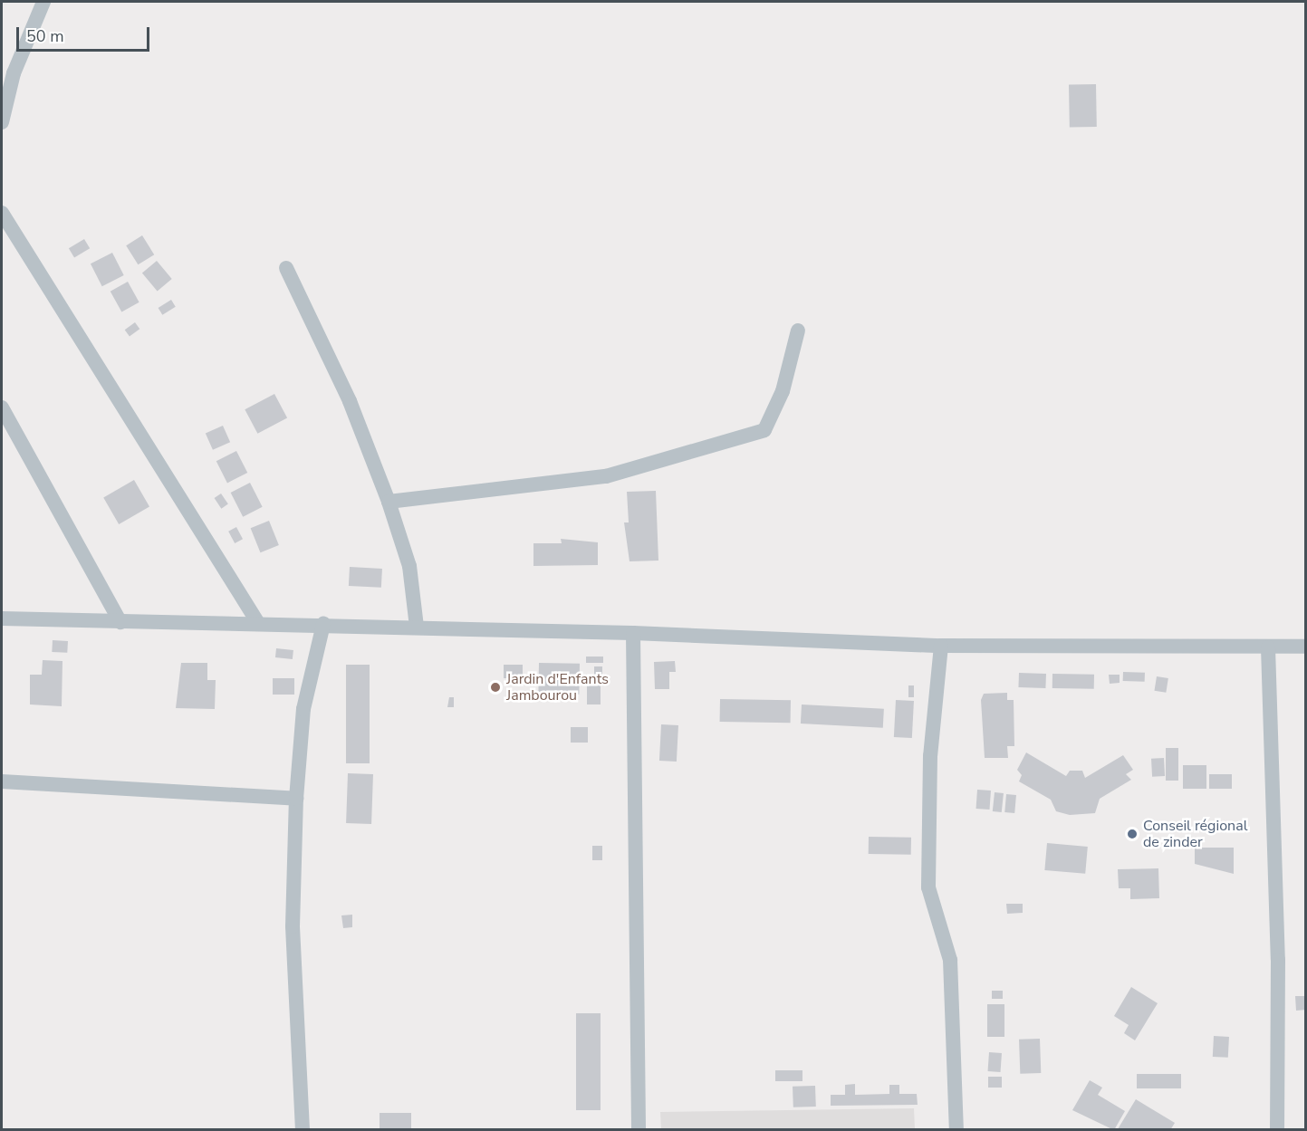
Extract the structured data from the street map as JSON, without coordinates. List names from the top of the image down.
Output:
{
  "places": ["Jardin d'Enfants Jambourou", "Conseil régional de zinder"],
  "scale_bar": "50 m"
}
